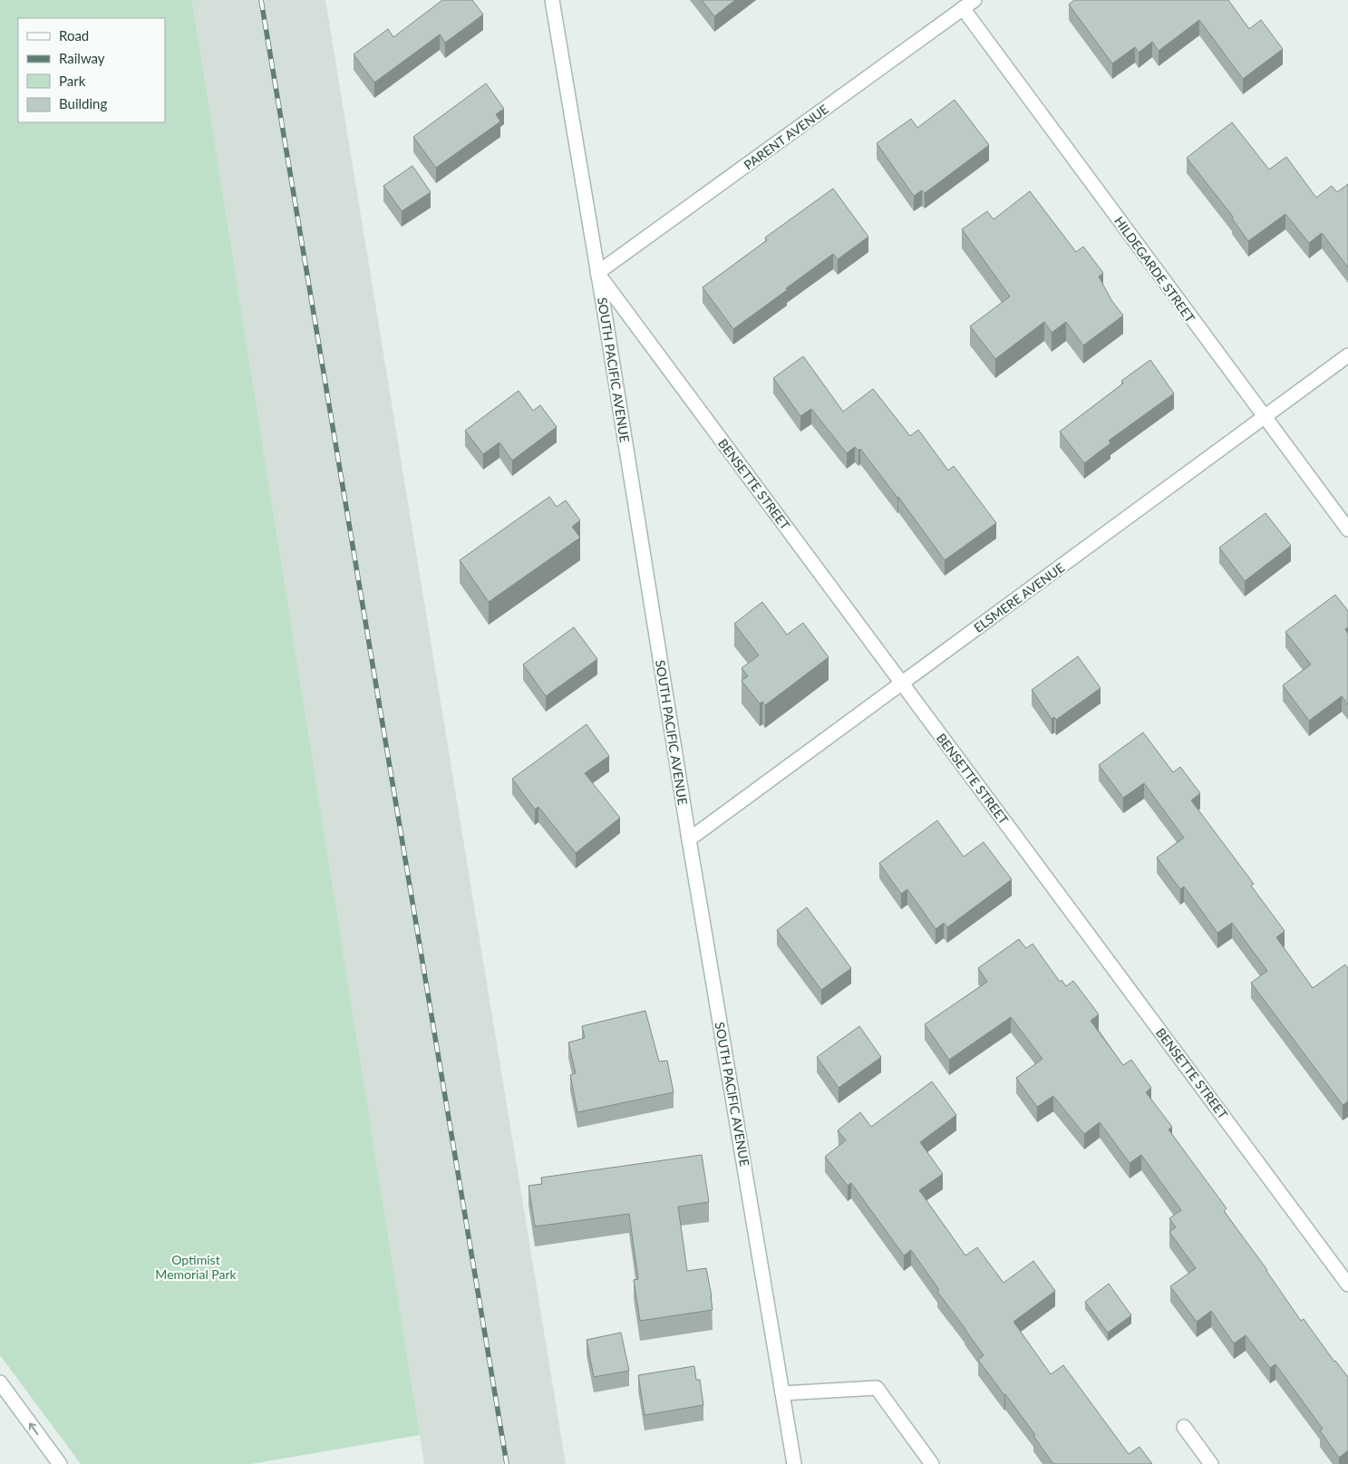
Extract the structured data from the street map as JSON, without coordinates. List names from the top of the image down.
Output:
{
  "streets": {
    "street": [
      "PARENT AVENUE",
      "HILDEGARDE STREET",
      "SOUTH PACIFIC AVENUE",
      "BENSETTE STREET",
      "ELSMERE AVENUE"
    ]
  },
  "crossings": [
    ["PARENT AVENUE", "HILDEGARDE STREET"],
    ["PARENT AVENUE", "SOUTH PACIFIC AVENUE"],
    ["PARENT AVENUE", "BENSETTE STREET"],
    ["HILDEGARDE STREET", "ELSMERE AVENUE"],
    ["SOUTH PACIFIC AVENUE", "BENSETTE STREET"],
    ["SOUTH PACIFIC AVENUE", "ELSMERE AVENUE"],
    ["BENSETTE STREET", "ELSMERE AVENUE"]
  ],
  "parks": ["Optimist Memorial Park"],
  "legend": [
    "Road",
    "Railway",
    "Park",
    "Building"
  ]
}
